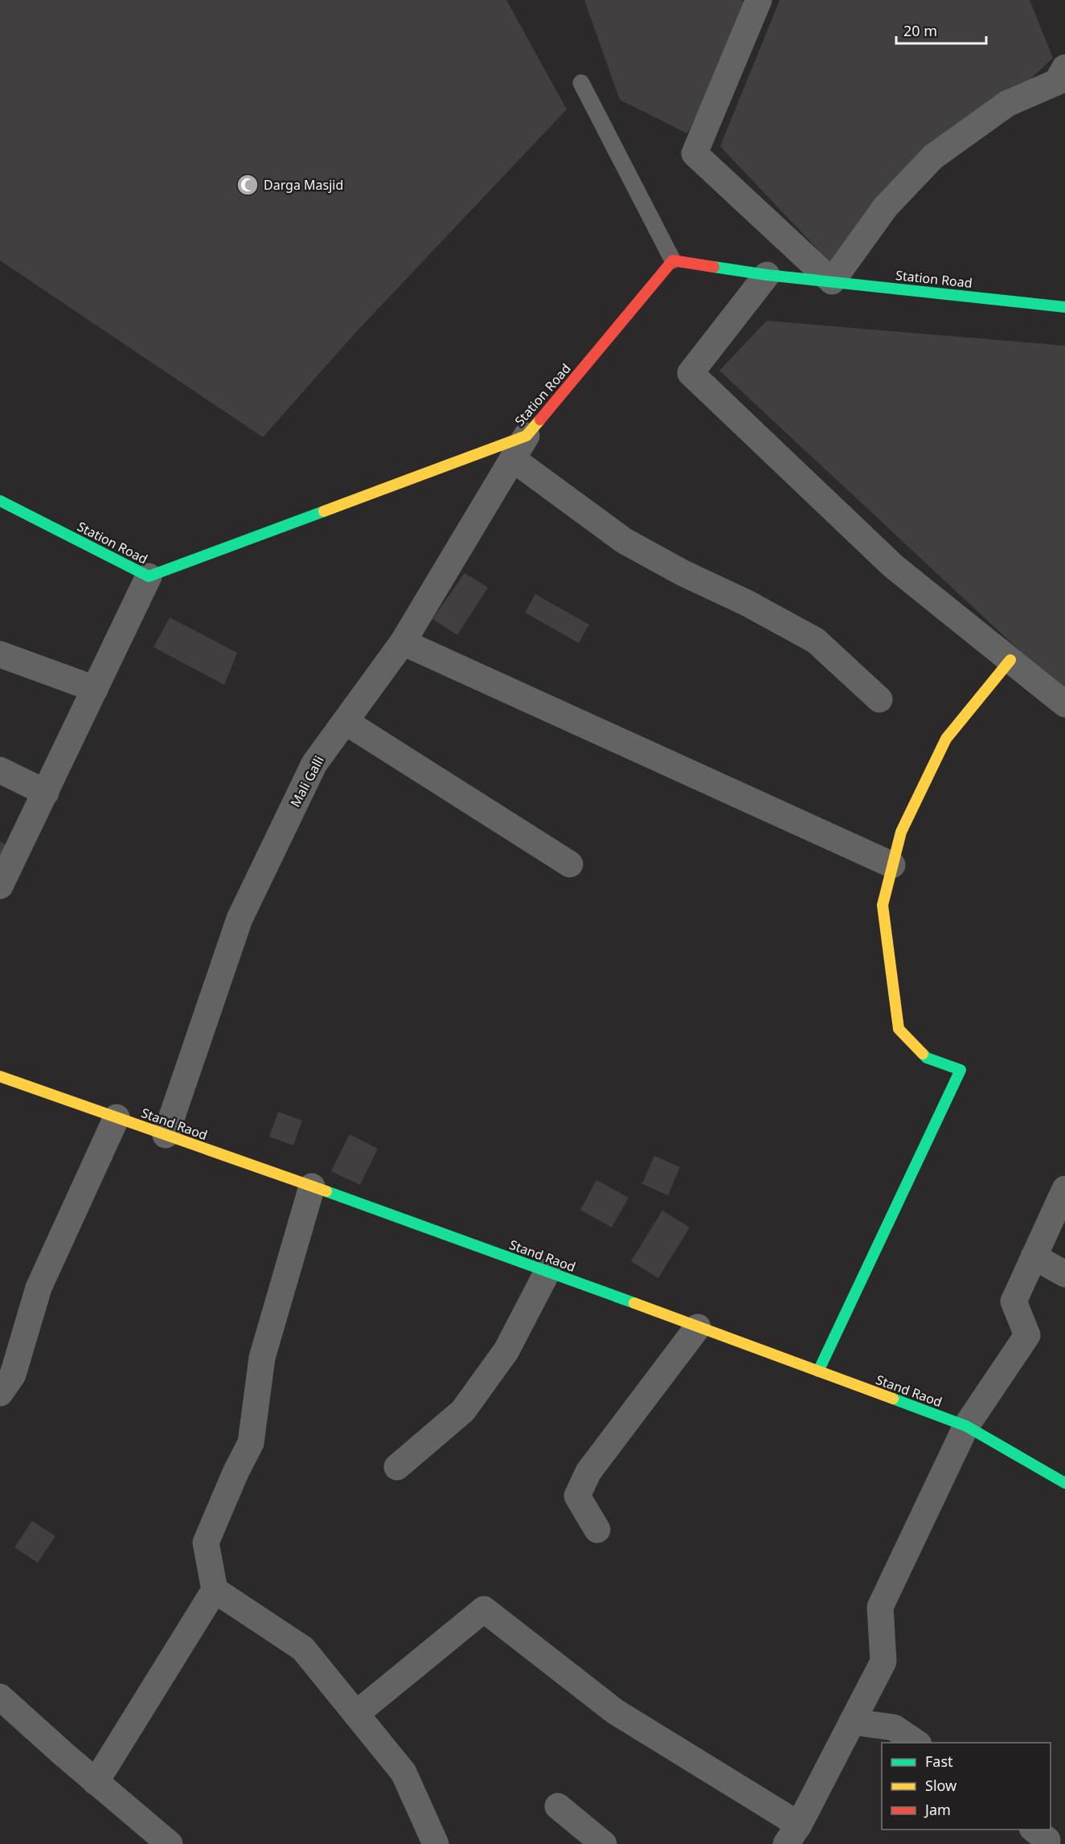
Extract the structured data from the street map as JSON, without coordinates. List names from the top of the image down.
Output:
{
  "streets": {
    "street": ["Station Road", "Mali Galli", "Stand Raod"]
  },
  "crossings": [
    ["Station Road", "Mali Galli"],
    ["Mali Galli", "Stand Raod"]
  ],
  "places": {
    "mosque": ["Darga Masjid"]
  },
  "legend": ["Fast", "Slow", "Jam"],
  "scale_bar": "20 m"
}
